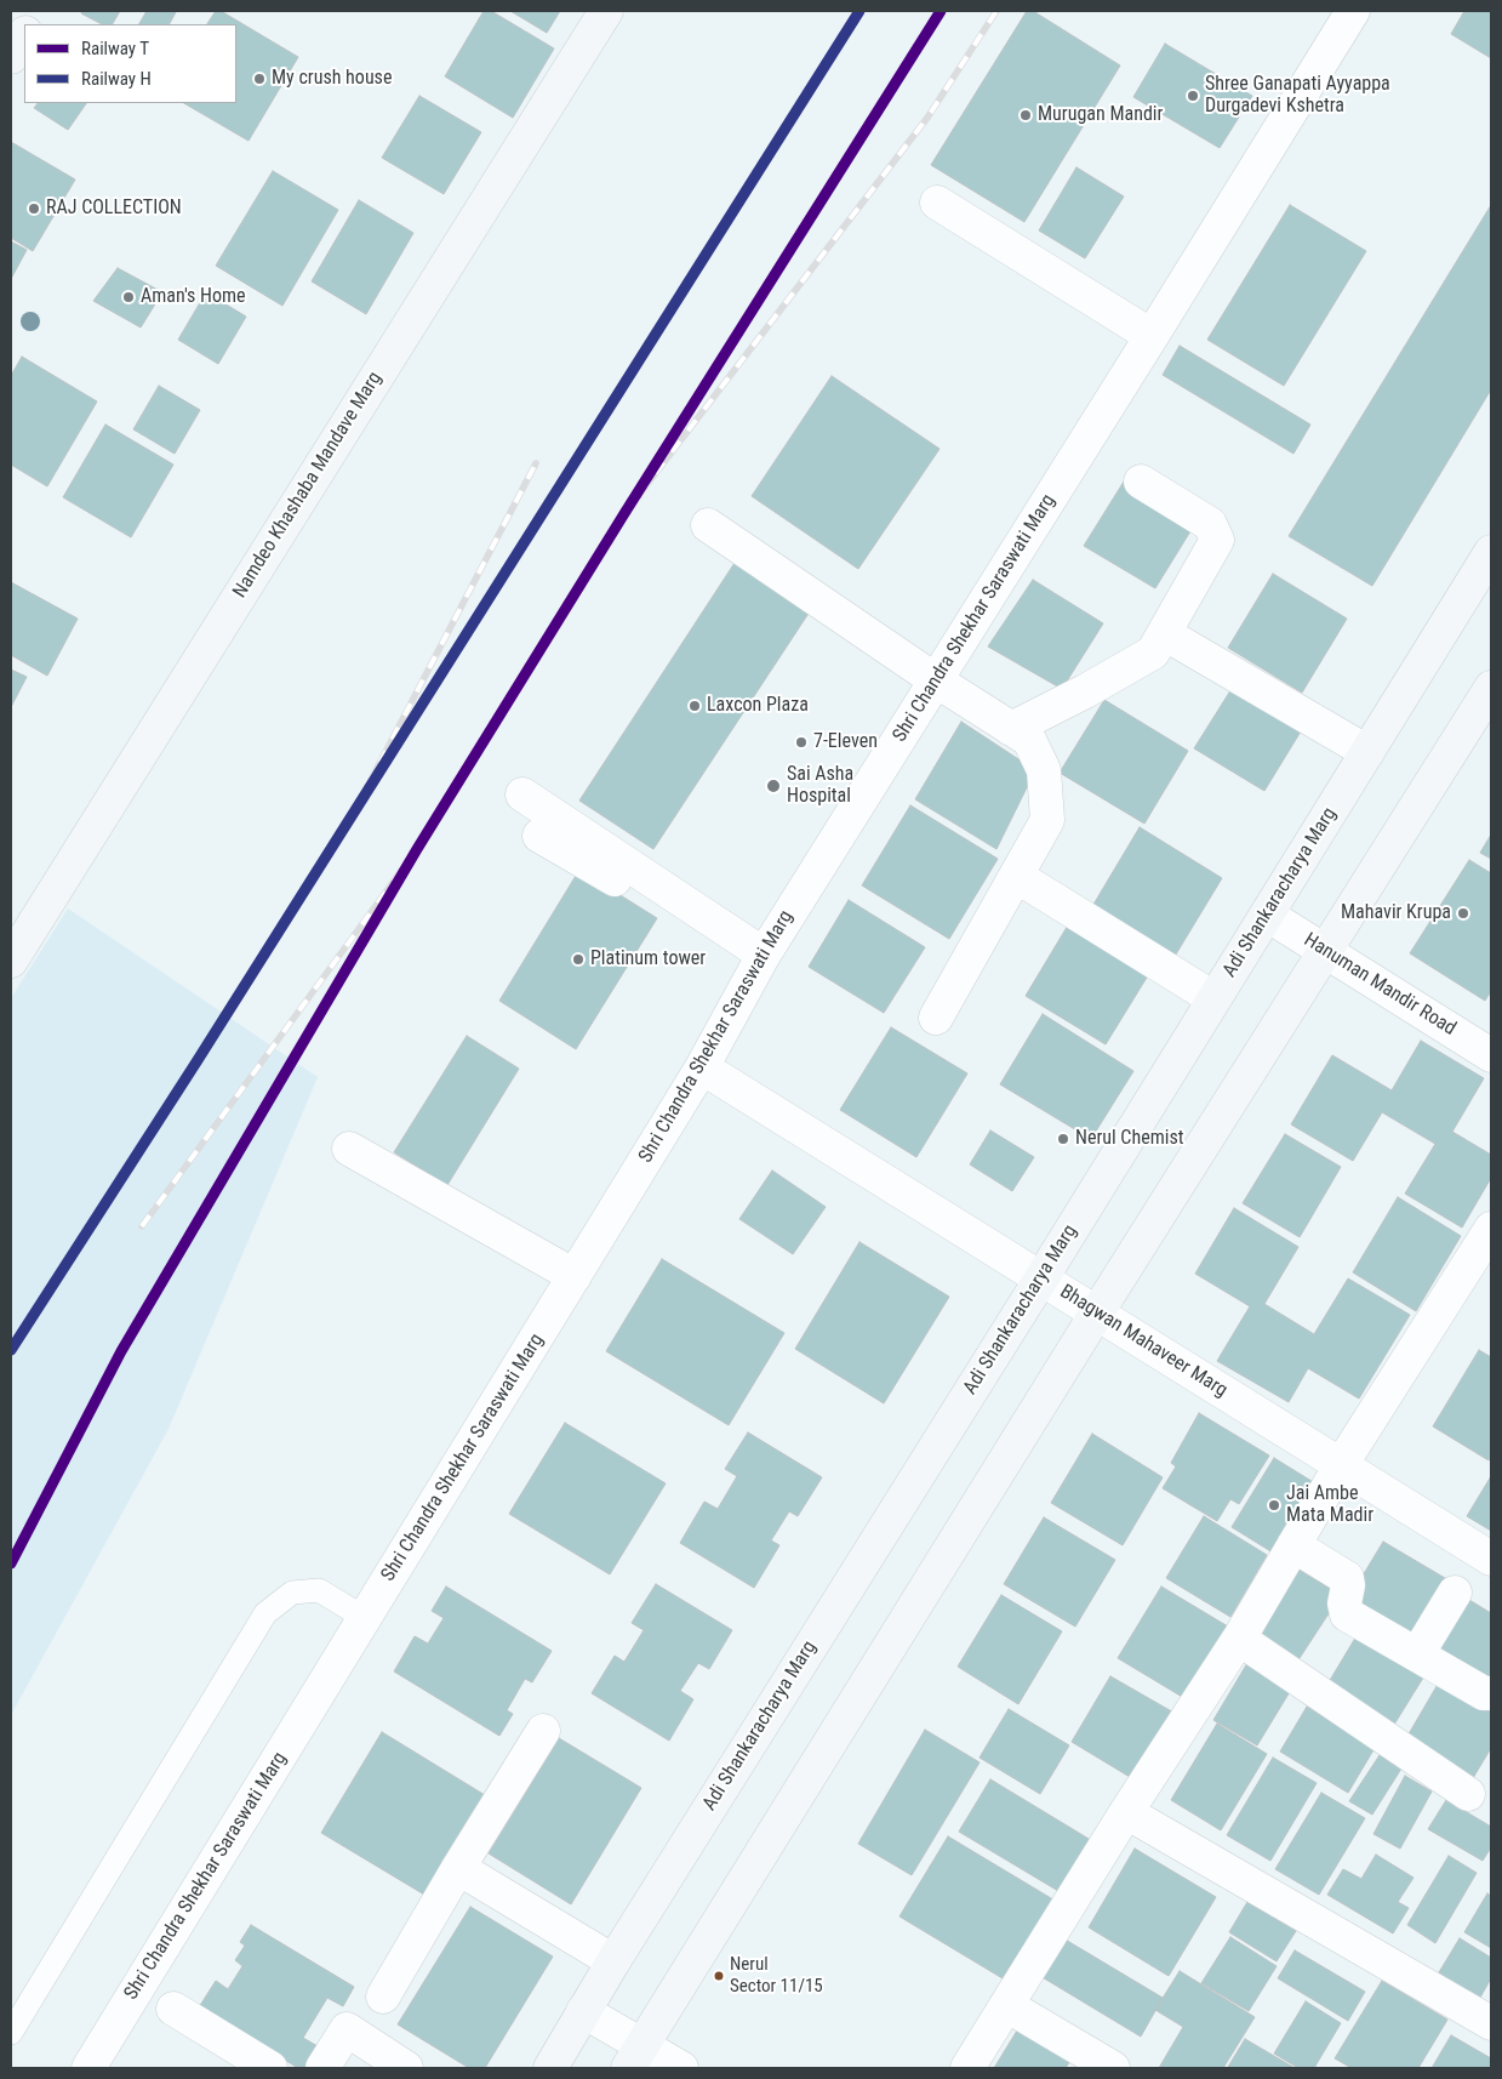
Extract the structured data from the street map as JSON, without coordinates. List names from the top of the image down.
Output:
{
  "streets": {
    "main road": ["Namdeo Khashaba Mandave Marg", "Adi Shankaracharya Marg"],
    "street": ["Shri Chandra Shekhar Saraswati Marg", "Hanuman Mandir Road", "Bhagwan Mahaveer Marg"]
  },
  "crossings": [
    ["Shri Chandra Shekhar Saraswati Marg", "Bhagwan Mahaveer Marg"],
    ["Adi Shankaracharya Marg", "Hanuman Mandir Road"],
    ["Adi Shankaracharya Marg", "Bhagwan Mahaveer Marg"]
  ],
  "places": [
    "My crush house",
    "Shree Ganapati Ayyappa Durgadevi Kshetra",
    "Murugan Mandir",
    "RAJ COLLECTION",
    "Aman's Home",
    "Laxcon Plaza",
    "7-Eleven",
    "Sai Asha Hospital",
    "Mahavir Krupa",
    "Platinum tower",
    "Nerul Chemist",
    "Jai Ambe Mata Madir",
    "Nerul Sector 11/15"
  ],
  "lines": ["rail line T", "rail line H"],
  "legend": ["Railway T", "Railway H"]
}
